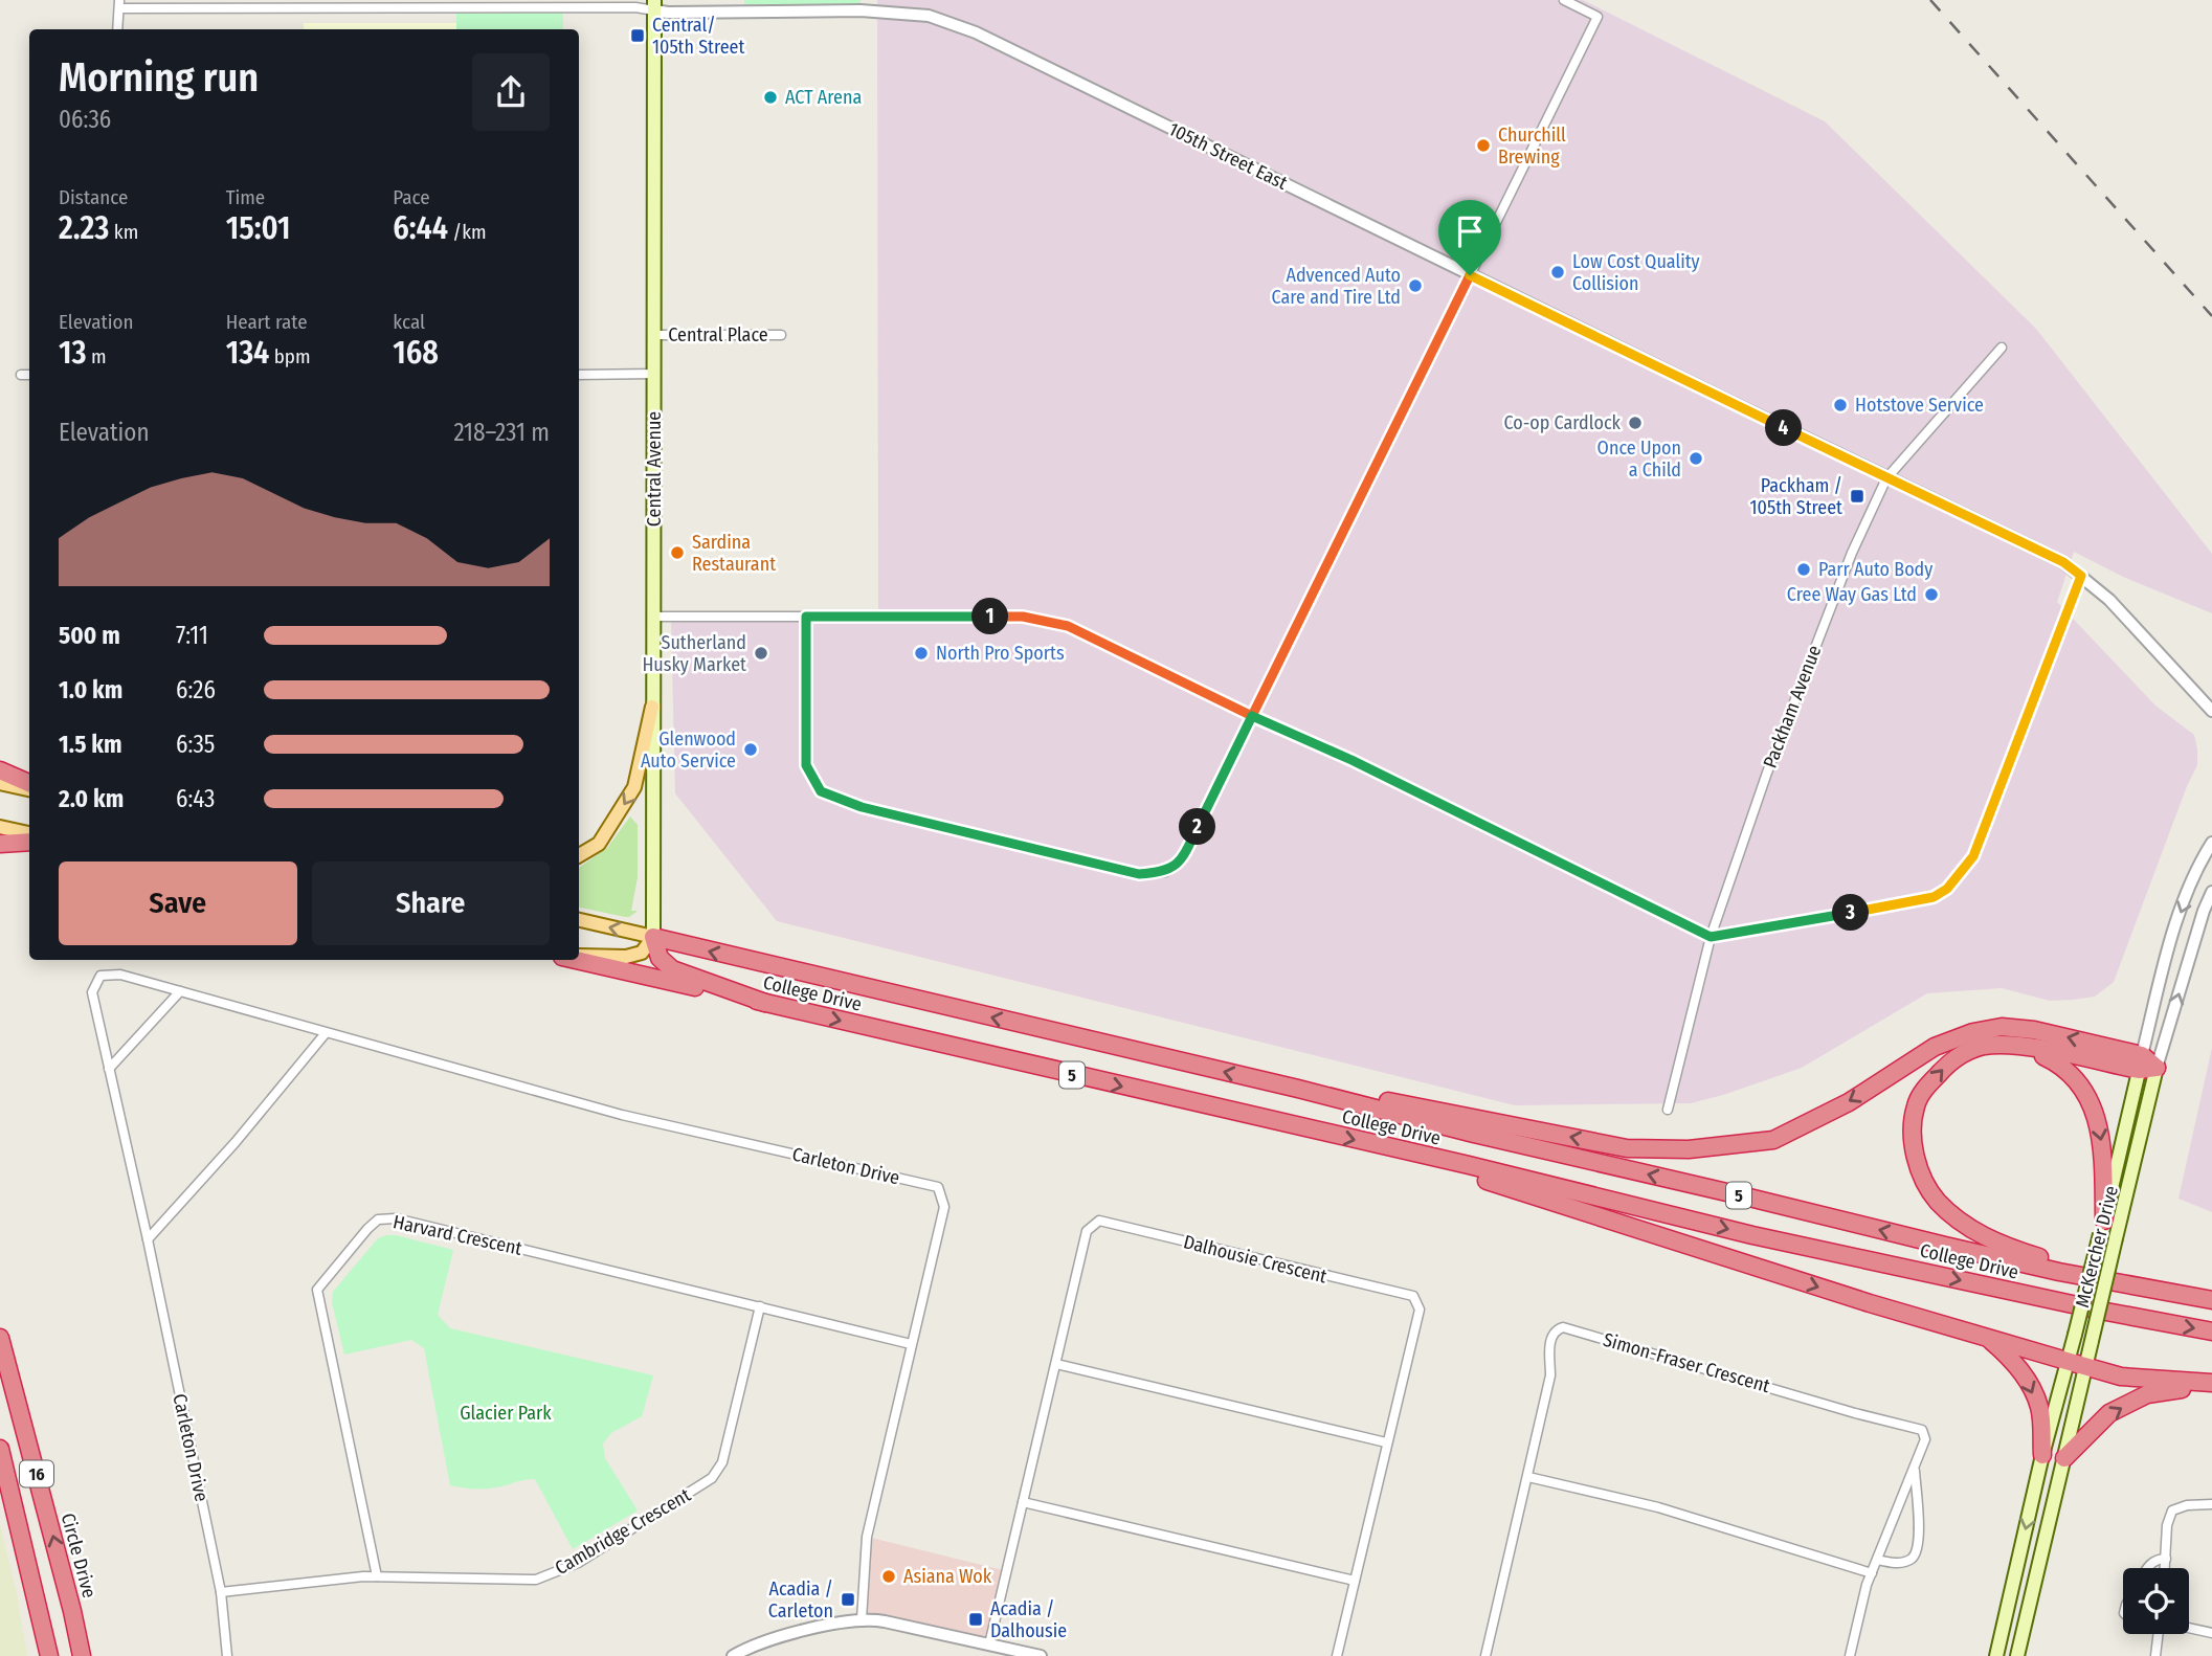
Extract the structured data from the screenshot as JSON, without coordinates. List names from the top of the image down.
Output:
{
  "streets": {
    "highway": [
      "College Drive",
      "5",
      "16",
      "Circle Drive"
    ],
    "main road": ["Central Avenue", "McKercher Drive"],
    "street": [
      "105th Street East",
      "Central Place",
      "Packham Avenue",
      "Carleton Drive",
      "Harvard Crescent",
      "Dalhousie Crescent",
      "Simon-Fraser Crescent",
      "Cambridge Crescent"
    ]
  },
  "crossings": [
    ["105th Street East", "Central Avenue"],
    ["105th Street East", "Packham Avenue"],
    ["Central Place", "Central Avenue"],
    ["Central Avenue", "College Drive"],
    ["Carleton Drive", "Harvard Crescent"],
    ["Carleton Drive", "Cambridge Crescent"],
    ["Harvard Crescent", "Cambridge Crescent"]
  ],
  "parks": ["Glacier Park"],
  "places": {
    "transit": [
      "Central/ 105th Street",
      "Packham / 105th Street",
      "Acadia / Carleton",
      "Acadia / Dalhousie"
    ],
    "other": [
      "ACT Arena",
      "Churchill Brewing",
      "Low Cost Quality Collision",
      "Advenced Auto Care and Tire Ltd",
      "Hotstove Service",
      "Co-op Cardlock",
      "Once Upon a Child",
      "Sardina Restaurant",
      "Parr Auto Body",
      "Cree Way Gas Ltd",
      "Sutherland Husky Market",
      "North Pro Sports",
      "Glenwood Auto Service",
      "Asiana Wok"
    ]
  },
  "page": {
    "heading": ["Morning run", "06:36"],
    "stats": [
      ["Distance", "2.23 km"],
      ["Time", "15:01"],
      ["Pace", "6:44 /km"],
      ["Elevation", "13 m"],
      ["Heart rate", "134 bpm"],
      ["kcal", "168"]
    ],
    "chart": ["Elevation", "218–231 m"],
    "pins": [
      "4",
      "1",
      "2",
      "3"
    ],
    "list": [
      {
        "name": "500 m",
        "note": "7:11"
      },
      {
        "name": "1.0 km",
        "note": "6:26"
      },
      {
        "name": "1.5 km",
        "note": "6:35"
      },
      {
        "name": "2.0 km",
        "note": "6:43"
      }
    ],
    "buttons": ["Save", "Share"]
  }
}
